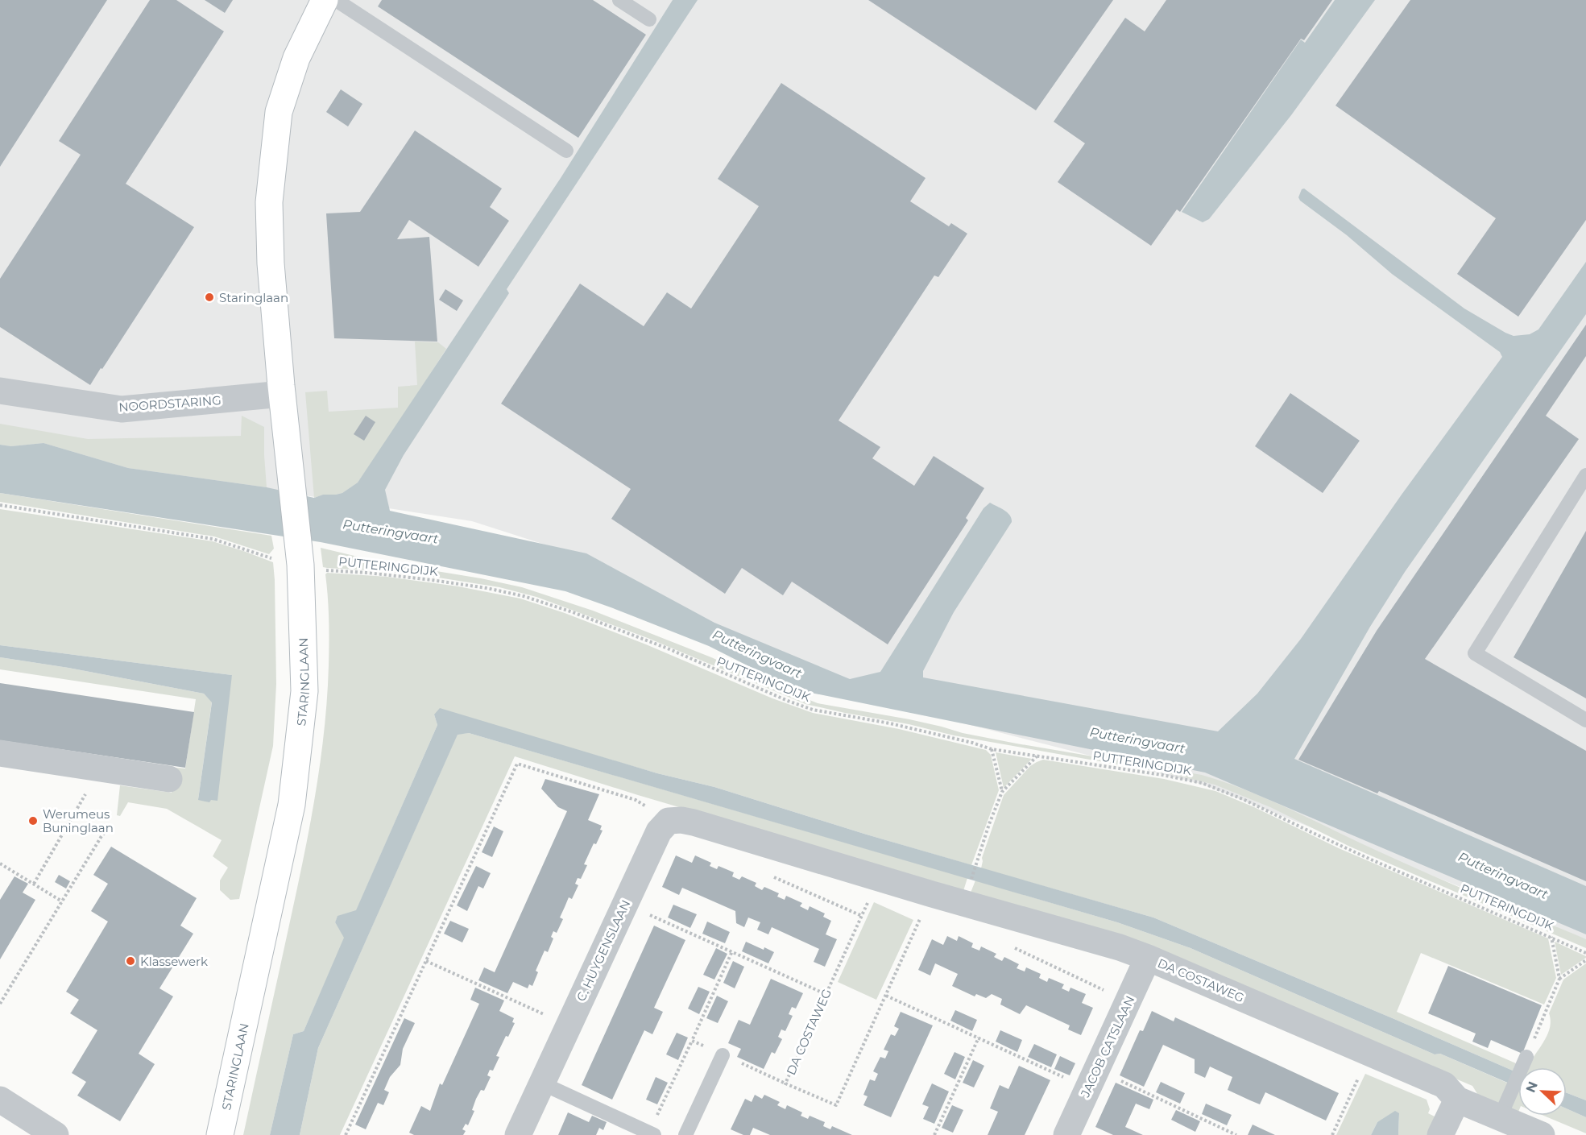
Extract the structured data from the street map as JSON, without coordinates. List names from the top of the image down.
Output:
{
  "streets": {
    "street": [
      "NOORDSTARING",
      "STARINGLAAN",
      "C. HUYGENSLAAN",
      "DA COSTAWEG",
      "JACOB CATSLAAN"
    ],
    "path": ["PUTTERINGDIJK"]
  },
  "crossings": [
    ["NOORDSTARING", "STARINGLAAN"],
    ["PUTTERINGDIJK", "STARINGLAAN"],
    ["C. HUYGENSLAAN", "DA COSTAWEG"],
    ["DA COSTAWEG", "JACOB CATSLAAN"]
  ],
  "water": ["Putteringvaart"],
  "places": ["Staringlaan", "Werumeus Buninglaan", "Klassewerk"],
  "north": "top left"
}
